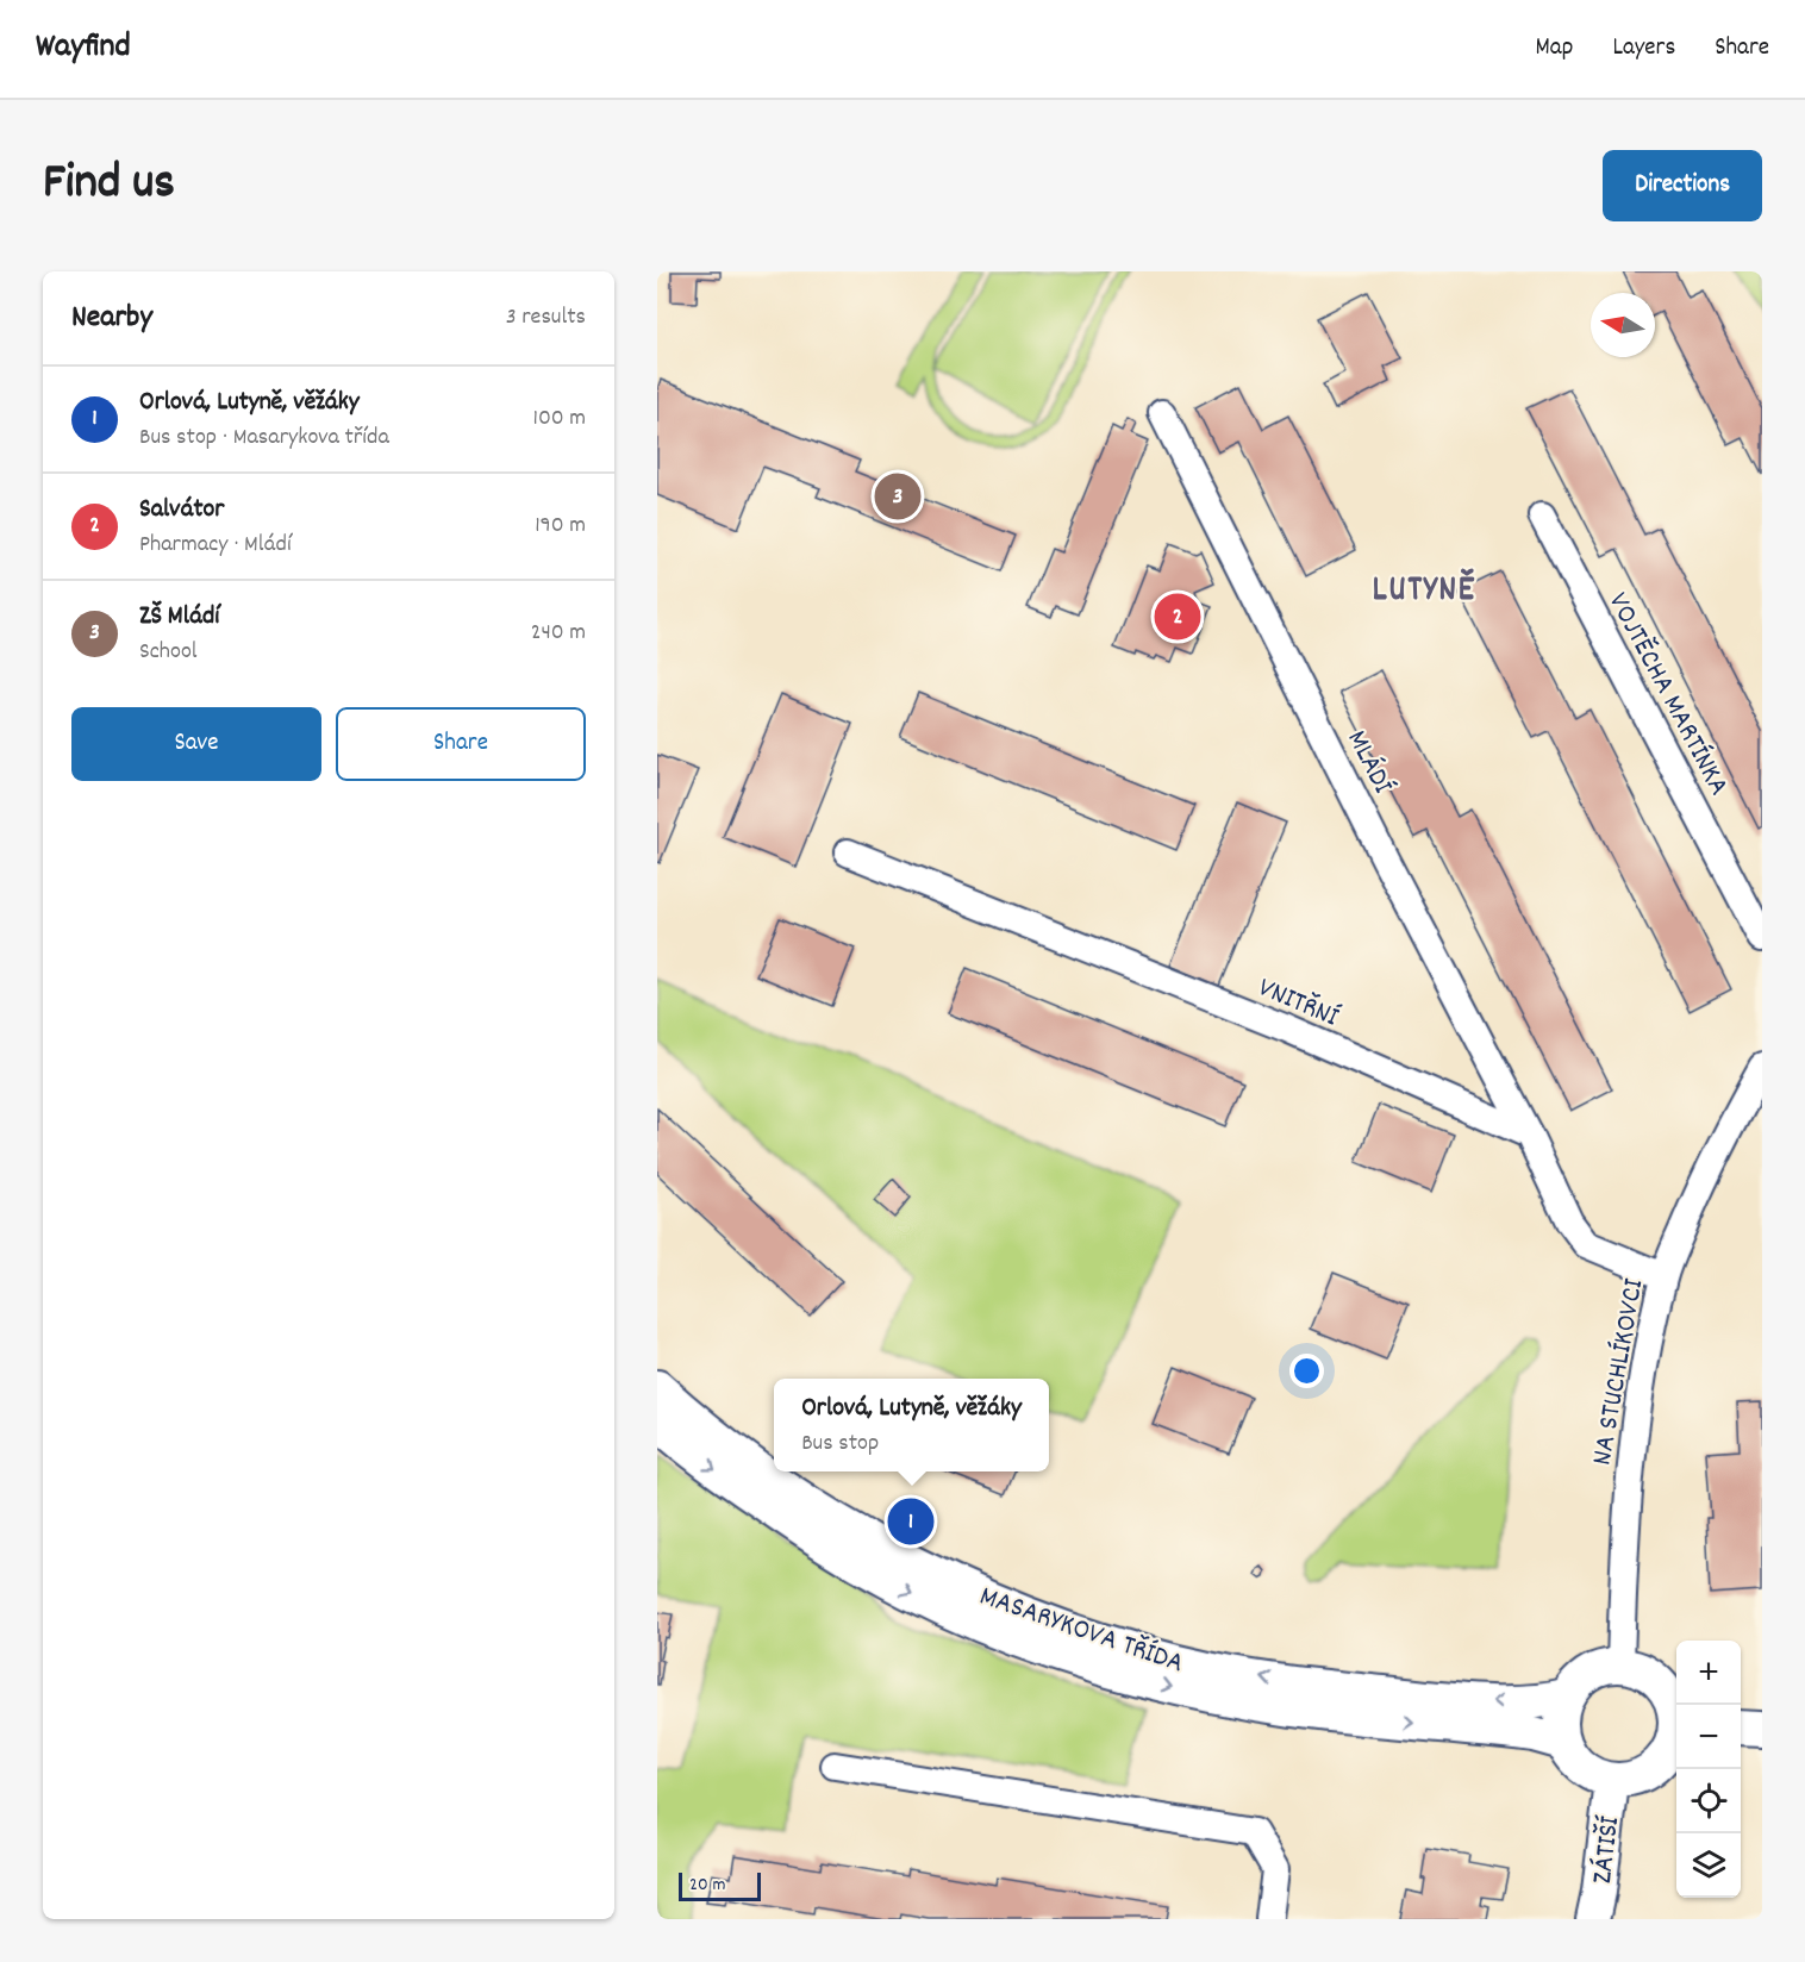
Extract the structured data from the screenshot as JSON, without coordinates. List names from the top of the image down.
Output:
{
  "streets": {
    "street": [
      "VOJTĚCHA MARTÍNKA",
      "MLÁDÍ",
      "VNITŘNÍ",
      "NA STUCHLÍKOVCI",
      "MASARYKOVA TŘÍDA",
      "ZÁTIŠÍ"
    ]
  },
  "crossings": [
    ["MLÁDÍ", "VNITŘNÍ"]
  ],
  "districts": ["LUTYNĚ"],
  "scale_bar": "20 m",
  "north": "left",
  "page": {
    "header": "Wayfind",
    "nav": ["Map", "Layers", "Share"],
    "title": "Find us",
    "buttons": [
      "Directions",
      ["Save", "Share"]
    ],
    "heading": ["Nearby", "3 results"],
    "list": [
      {
        "mark": "1",
        "name": "Orlová, Lutyně, věžáky",
        "note": "Bus stop · Masarykova třída",
        "value": "100 m"
      },
      {
        "mark": "2",
        "name": "Salvátor",
        "note": "Pharmacy · Mládí",
        "value": "190 m"
      },
      {
        "mark": "3",
        "name": "ZŠ Mládí",
        "note": "School",
        "value": "240 m"
      }
    ],
    "pins": ["3", "2", "1"],
    "popup": ["Orlová, Lutyně, věžáky", "Bus stop"],
    "map_buttons": ["+", "−"],
    "scale": "20 m"
  }
}
